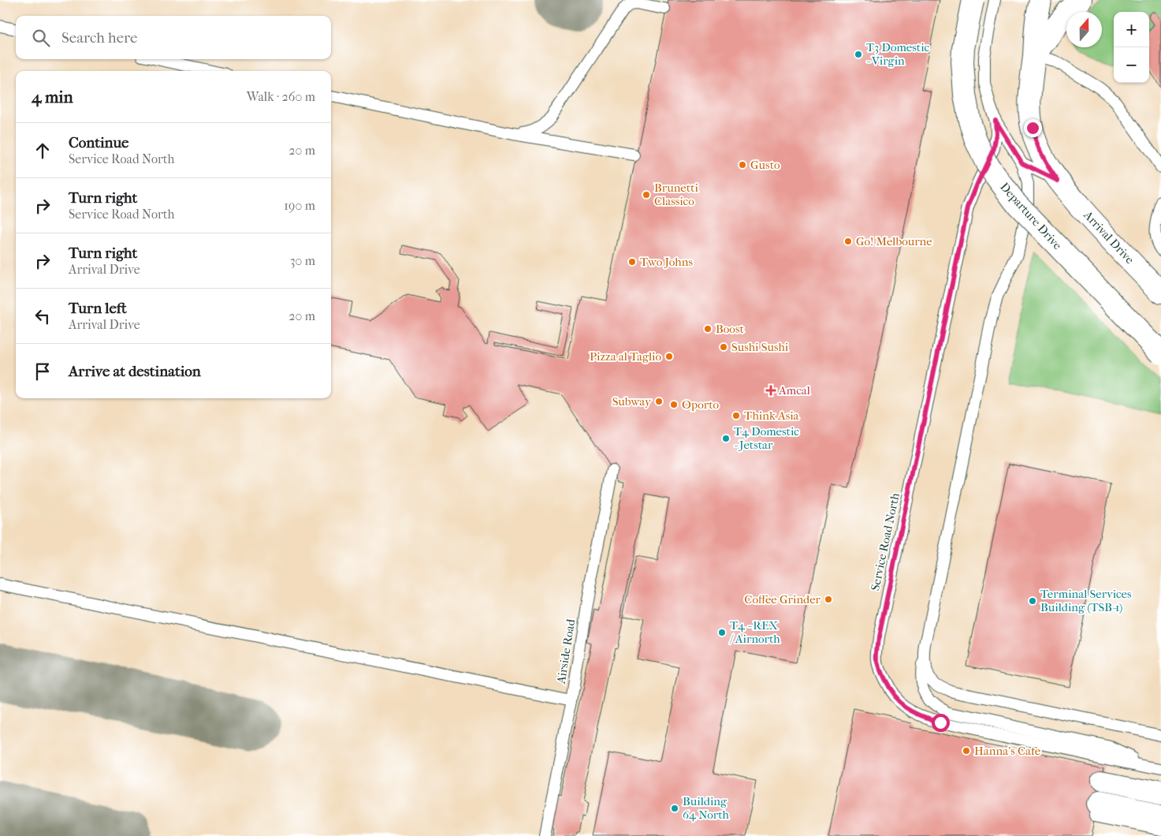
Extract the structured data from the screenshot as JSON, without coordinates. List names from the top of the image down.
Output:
{
  "streets": {
    "street": ["Departure Drive", "Arrival Drive"],
    "lane": ["Service Road North", "Airside Road"]
  },
  "places": {
    "other": [
      "T3 Domestic - Virgin",
      "Gusto",
      "Brunetti Classico",
      "Go! Melbourne",
      "Two Johns",
      "Boost",
      "Sushi Sushi",
      "Pizza al Taglio",
      "Subway",
      "Oporto",
      "Think Asia",
      "T4 Domestic - Jetstar",
      "Coffee Grinder",
      "Terminal Services Building (TSB-1)",
      "T4 - REX / Airnorth",
      "Hanna's Cafe",
      "Building 64 North"
    ],
    "health": ["Amcal"]
  },
  "north": "top",
  "page": {
    "map_buttons": ["+", "−"],
    "search": "Search here",
    "heading": ["4 min", "Walk · 260 m"],
    "list": [
      ["Continue", "Service Road North", "20 m"],
      ["Turn right", "Service Road North", "190 m"],
      ["Turn right", "Arrival Drive", "30 m"],
      ["Turn left", "Arrival Drive", "20 m"],
      "Arrive at destination"
    ]
  }
}
